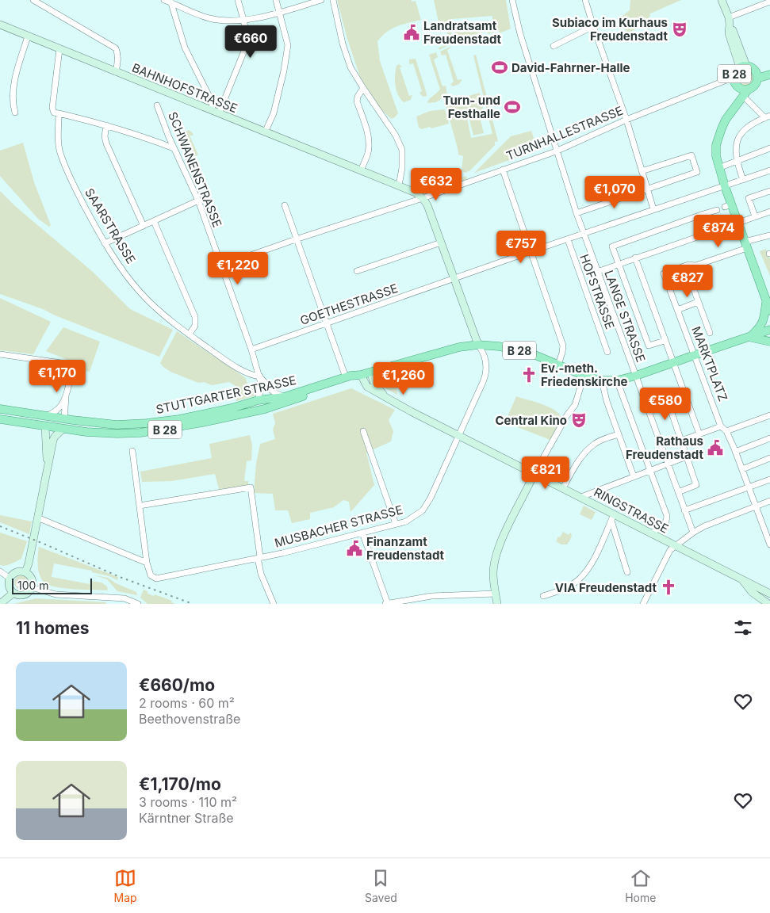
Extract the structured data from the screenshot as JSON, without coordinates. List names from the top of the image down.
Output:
{
  "streets": {
    "main road": ["B 28", "STUTTGARTER STRASSE"],
    "street": [
      "BAHNHOFSTRASSE",
      "TURNHALLESTRASSE",
      "SCHWANENSTRASSE",
      "SAARSTRASSE",
      "HOFSTRASSE",
      "GOETHESTRASSE",
      "LANGE STRASSE",
      "MARKTPLATZ",
      "RINGSTRASSE",
      "MUSBACHER STRASSE"
    ]
  },
  "crossings": [
    ["B 28", "TURNHALLESTRASSE"],
    ["B 28", "SCHWANENSTRASSE"],
    ["B 28", "GOETHESTRASSE"],
    ["B 28", "MARKTPLATZ"],
    ["B 28", "STUTTGARTER STRASSE"],
    ["BAHNHOFSTRASSE", "TURNHALLESTRASSE"],
    ["BAHNHOFSTRASSE", "SAARSTRASSE"],
    ["TURNHALLESTRASSE", "SCHWANENSTRASSE"],
    ["TURNHALLESTRASSE", "LANGE STRASSE"],
    ["SCHWANENSTRASSE", "SAARSTRASSE"],
    ["SCHWANENSTRASSE", "GOETHESTRASSE"],
    ["SCHWANENSTRASSE", "STUTTGARTER STRASSE"],
    ["HOFSTRASSE", "GOETHESTRASSE"],
    ["GOETHESTRASSE", "LANGE STRASSE"],
    ["LANGE STRASSE", "STUTTGARTER STRASSE"],
    ["MARKTPLATZ", "STUTTGARTER STRASSE"],
    ["STUTTGARTER STRASSE", "RINGSTRASSE"],
    ["STUTTGARTER STRASSE", "MUSBACHER STRASSE"],
    ["RINGSTRASSE", "MUSBACHER STRASSE"]
  ],
  "places": {
    "theatre": ["Subiaco im Kurhaus Freudenstadt", "Central Kino"],
    "public building": ["Landratsamt Freudenstadt", "Rathaus Freudenstadt", "Finanzamt Freudenstadt"],
    "sports": ["David-Fahrner-Halle", "Turn- und Festhalle"],
    "church": ["Ev.-meth. Friedenskirche", "VIA Freudenstadt"]
  },
  "scale_bar": "100 m",
  "page": {
    "price": [
      "€660",
      "€632",
      "€1,070",
      "€874",
      "€757",
      "€1,220",
      "€827",
      "€1,170",
      "€1,260",
      "€580",
      "€821"
    ],
    "scale": "100 m",
    "heading": "11 homes",
    "list": [
      {
        "name": "€660/mo",
        "note": "2 rooms · 60 m² · Beethovenstraße"
      },
      {
        "name": "€1,170/mo",
        "note": "3 rooms · 110 m² · Kärntner Straße"
      }
    ],
    "tabs": ["Map", "Saved", "Home"]
  }
}
